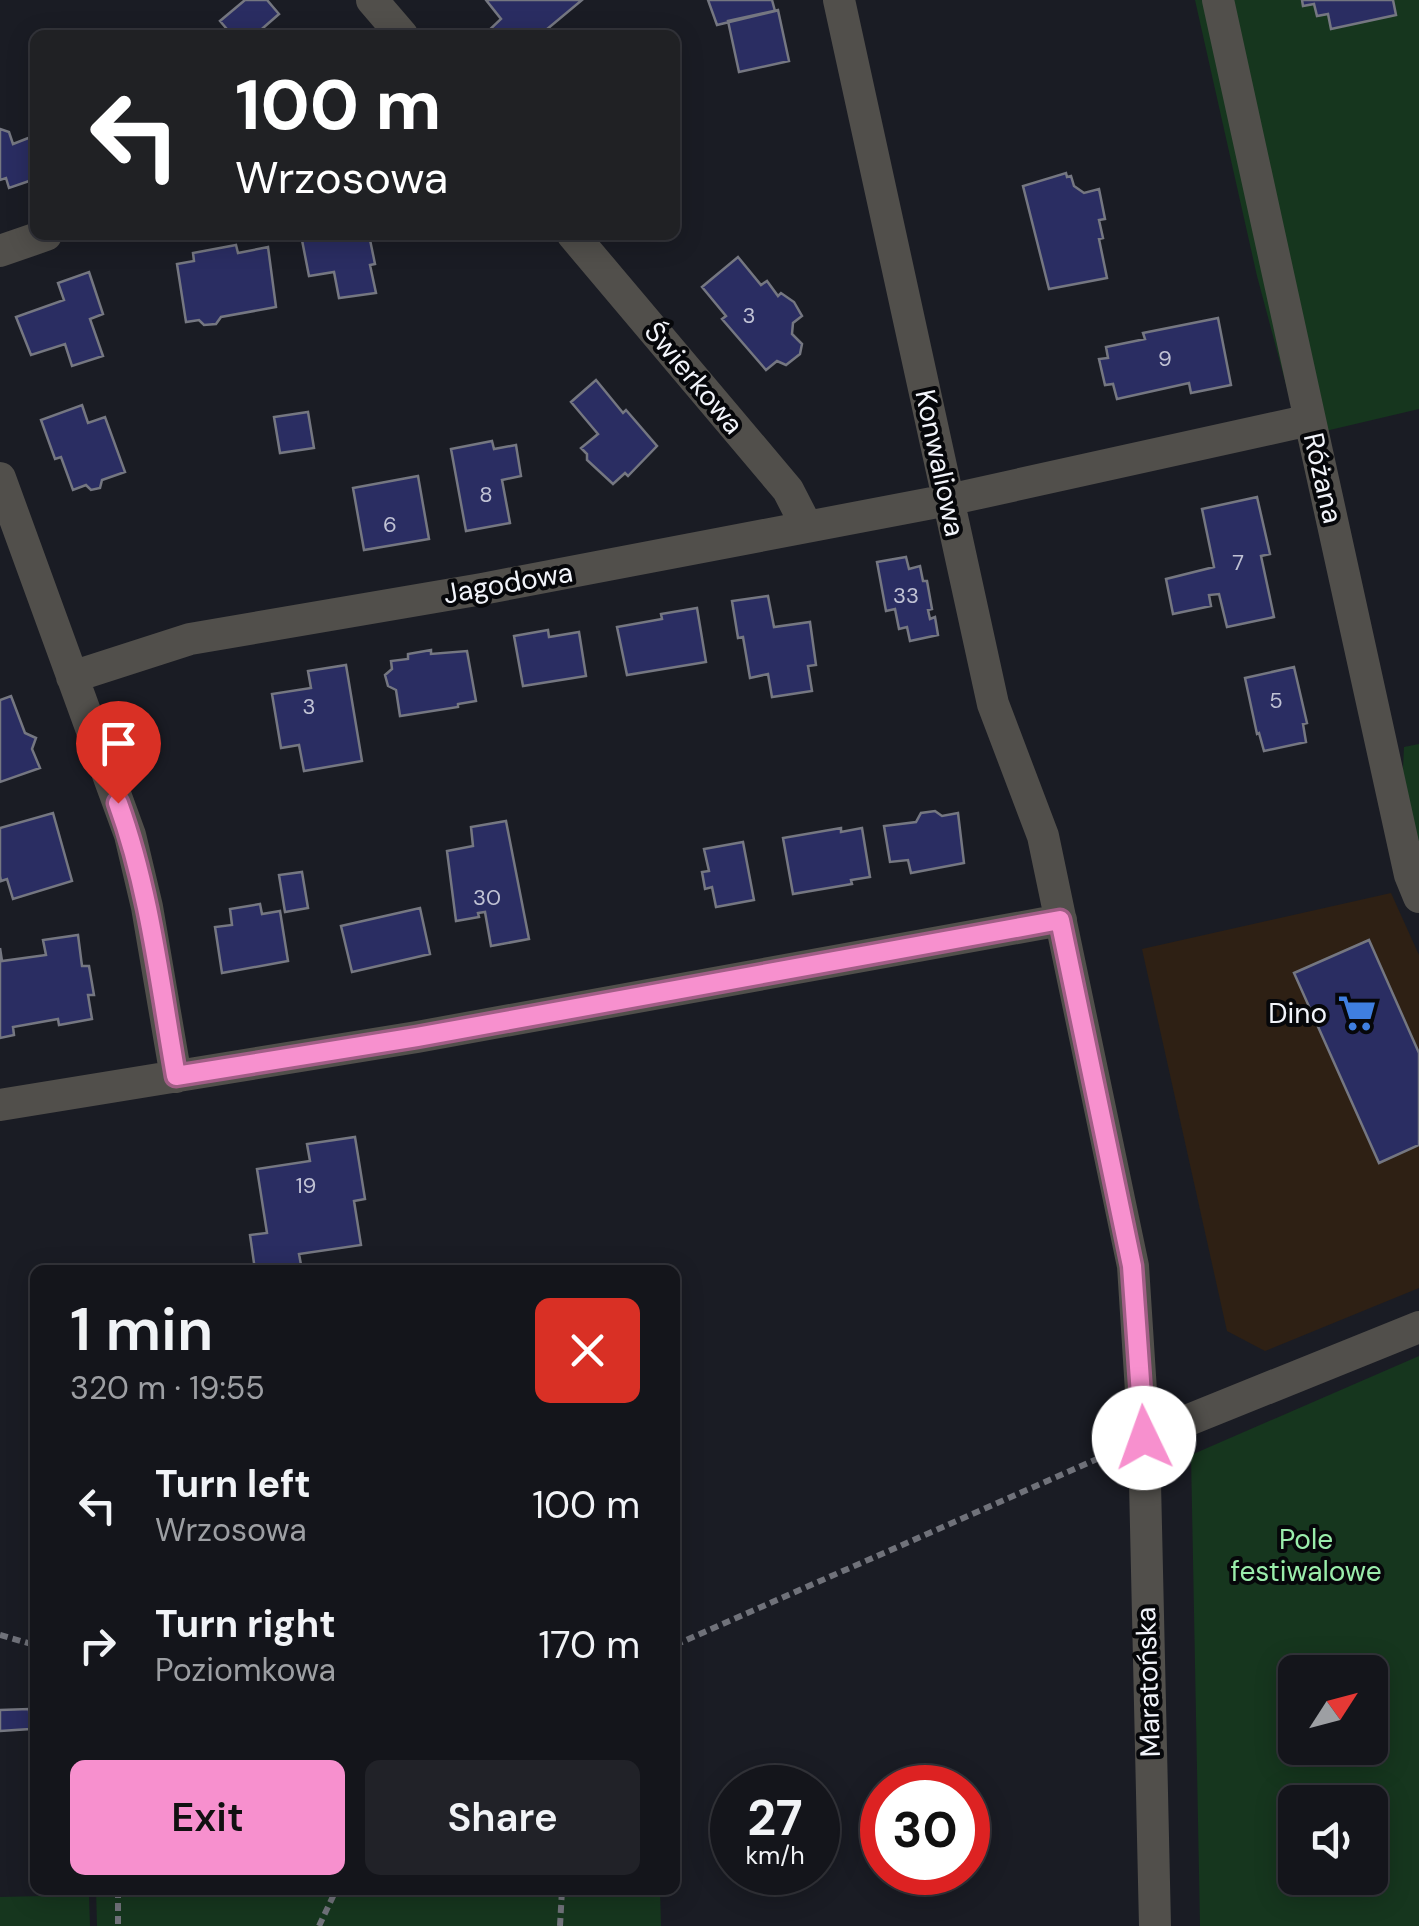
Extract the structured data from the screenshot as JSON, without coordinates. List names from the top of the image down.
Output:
{
  "streets": {
    "street": [
      "Świerkowa",
      "Konwaliowa",
      "Różana",
      "Jagodowa",
      "Maratońska"
    ]
  },
  "crossings": [
    ["Świerkowa", "Jagodowa"],
    ["Konwaliowa", "Różana"],
    ["Konwaliowa", "Jagodowa"],
    ["Konwaliowa", "Maratońska"],
    ["Różana", "Jagodowa"]
  ],
  "parks": ["Pole festiwalowe"],
  "places": {
    "supermarket": ["Dino"]
  },
  "house_numbers": [
    "3",
    "9",
    "8",
    "6",
    "7",
    "33",
    "5",
    "3",
    "30",
    "19"
  ],
  "north": "top right",
  "page": {
    "turn": ["100 m", "Wrzosowa"],
    "heading": ["1 min", "320 m · 19:55"],
    "list": [
      {
        "name": "Turn left",
        "note": "Wrzosowa",
        "value": "100 m"
      },
      {
        "name": "Turn right",
        "note": "Poziomkowa",
        "value": "170 m"
      }
    ],
    "buttons": ["Exit", "Share"],
    "speed": "27 km/h",
    "limit": "30"
  }
}
